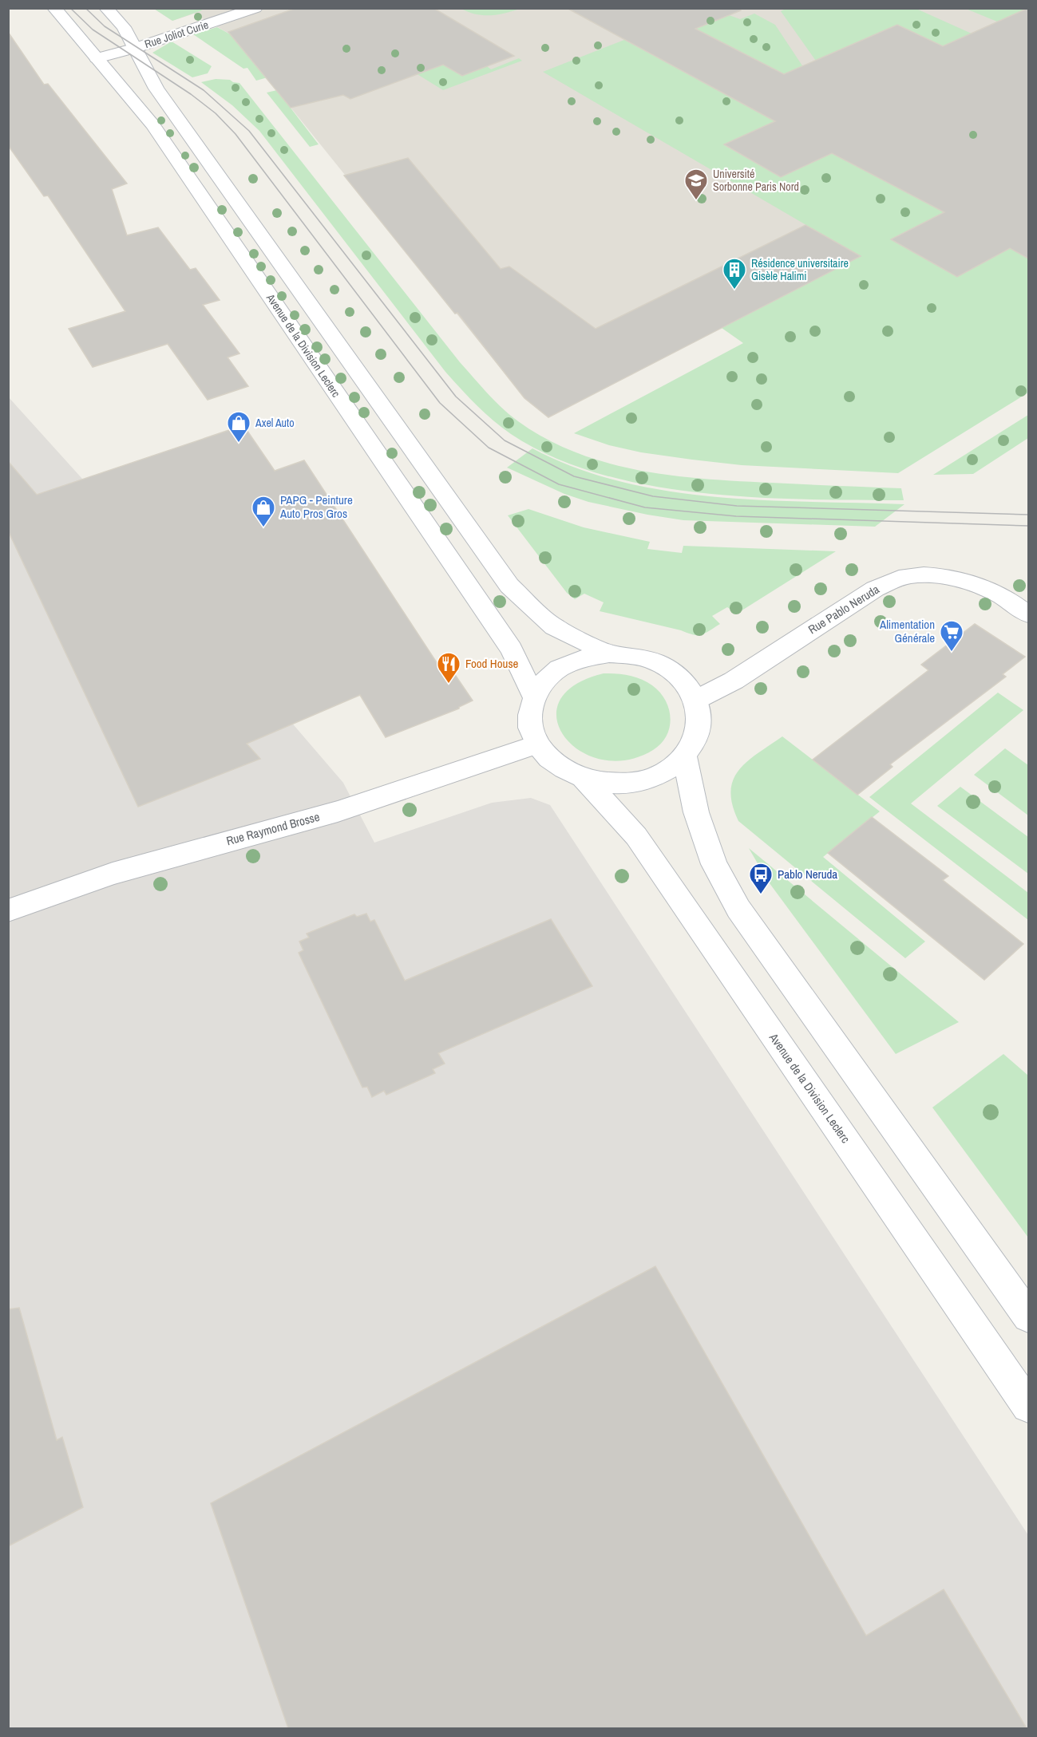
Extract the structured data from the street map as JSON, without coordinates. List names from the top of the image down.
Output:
{
  "streets": {
    "street": [
      "Rue Joliot Curie",
      "Avenue de la Division Leclerc",
      "Rue Pablo Neruda",
      "Rue Raymond Brosse"
    ]
  },
  "crossings": [
    ["Rue Joliot Curie", "Avenue de la Division Leclerc"],
    ["Avenue de la Division Leclerc", "Rue Pablo Neruda"],
    ["Avenue de la Division Leclerc", "Rue Raymond Brosse"],
    ["Rue Pablo Neruda", "Rue Raymond Brosse"]
  ],
  "places": {
    "school or university": ["Université Sorbonne Paris Nord"],
    "building": ["Résidence universitaire Gisèle Halimi"],
    "shop": ["Axel Auto", "PAPG - Peinture Auto Pros Gros"],
    "supermarket": ["Alimentation Générale"],
    "restaurant": ["Food House"],
    "bus stop": ["Pablo Neruda"]
  }
}
